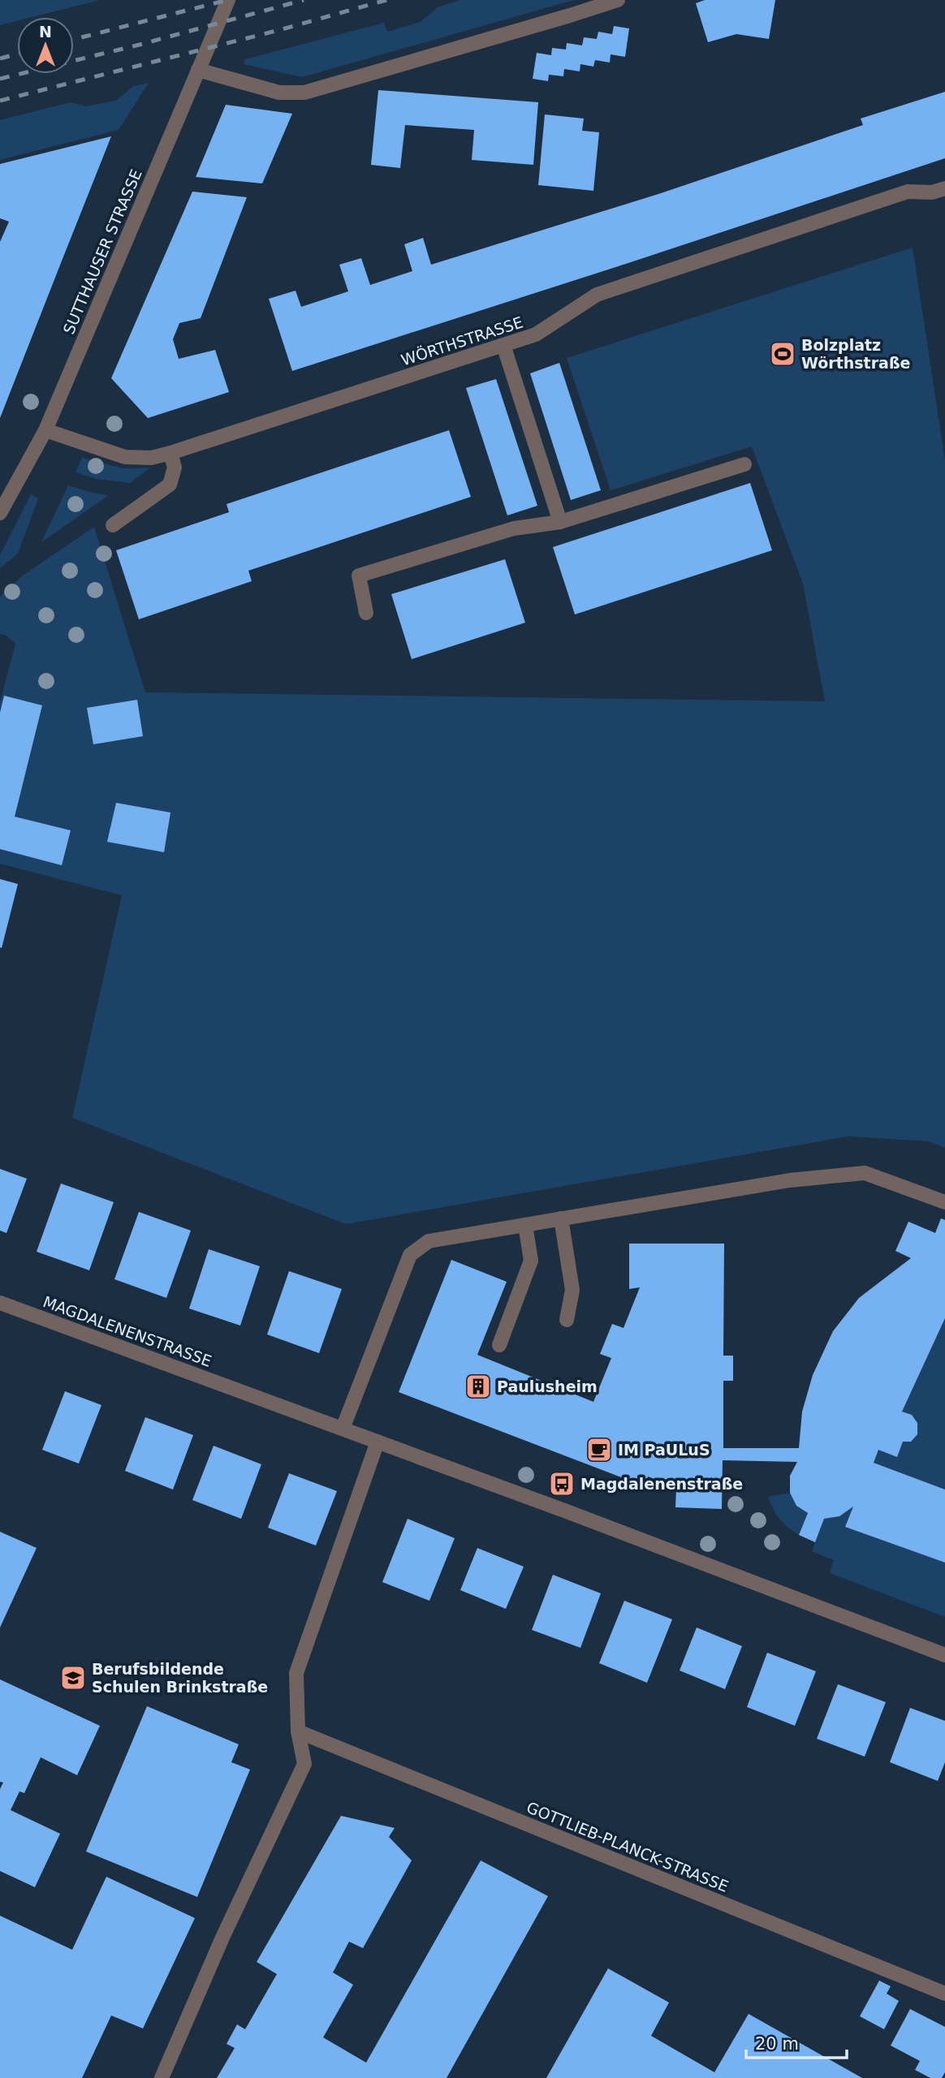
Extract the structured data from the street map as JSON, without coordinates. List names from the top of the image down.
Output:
{
  "streets": {
    "street": [
      "SUTTHAUSER STRASSE",
      "WÖRTHSTRASSE",
      "MAGDALENENSTRASSE",
      "GOTTLIEB-PLANCK-STRASSE"
    ]
  },
  "crossings": [
    ["SUTTHAUSER STRASSE", "WÖRTHSTRASSE"]
  ],
  "places": {
    "sports": ["Bolzplatz Wörthstraße"],
    "building": ["Paulusheim"],
    "cafe": ["IM PaULuS"],
    "bus stop": ["Magdalenenstraße"],
    "school or university": ["Berufsbildende Schulen Brinkstraße"]
  },
  "scale_bar": "20 m",
  "north": "top"
}
